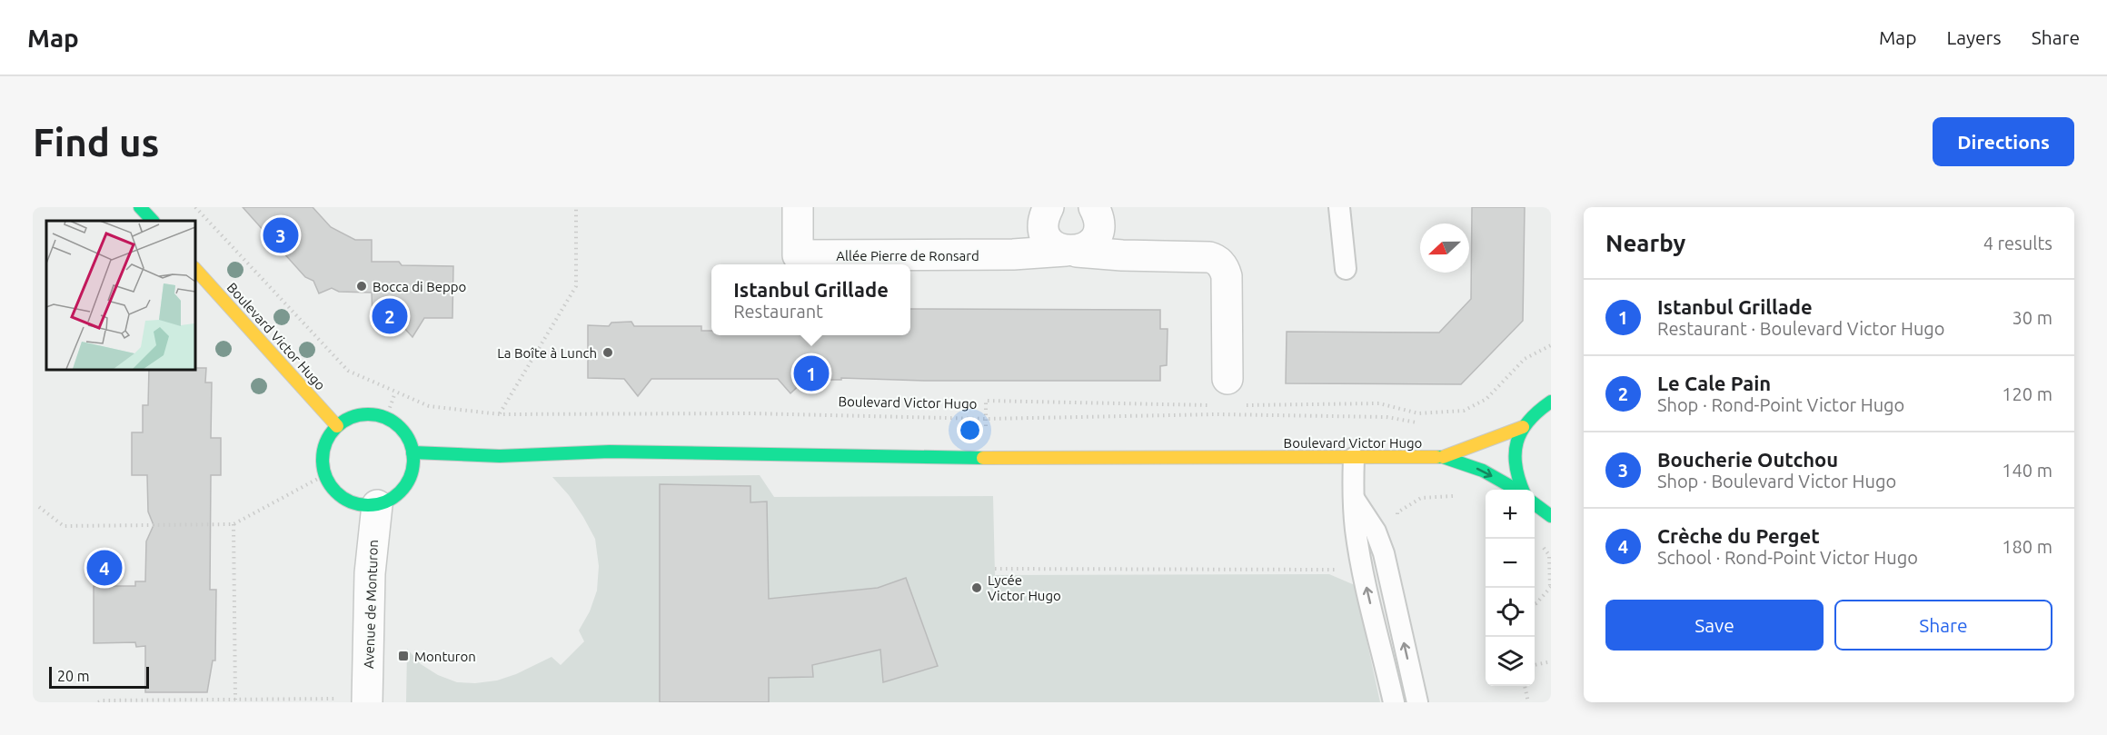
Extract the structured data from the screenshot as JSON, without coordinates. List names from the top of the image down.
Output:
{
  "streets": {
    "street": ["Allée Pierre de Ronsard", "Boulevard Victor Hugo", "Avenue de Monturon"]
  },
  "crossings": [
    ["Boulevard Victor Hugo", "Avenue de Monturon"]
  ],
  "places": {
    "other": ["Bocca di Beppo", "La Boîte à Lunch", "Lycée Victor Hugo"],
    "transit": ["Monturon"]
  },
  "scale_bar": "20 m",
  "north": "left",
  "page": {
    "header": "Map",
    "nav": ["Map", "Layers", "Share"],
    "buttons": [
      "Directions",
      ["Save", "Share"]
    ],
    "title": "Find us",
    "heading": ["Nearby", "4 results"],
    "pins": [
      "3",
      "2",
      "1",
      "4"
    ],
    "popup": ["Istanbul Grillade", "Restaurant"],
    "list": [
      {
        "mark": "1",
        "name": "Istanbul Grillade",
        "note": "Restaurant · Boulevard Victor Hugo",
        "value": "30 m"
      },
      {
        "mark": "2",
        "name": "Le Cale Pain",
        "note": "Shop · Rond-Point Victor Hugo",
        "value": "120 m"
      },
      {
        "mark": "3",
        "name": "Boucherie Outchou",
        "note": "Shop · Boulevard Victor Hugo",
        "value": "140 m"
      },
      {
        "mark": "4",
        "name": "Crèche du Perget",
        "note": "School · Rond-Point Victor Hugo",
        "value": "180 m"
      }
    ],
    "map_buttons": ["+", "−"],
    "scale": "20 m"
  }
}
